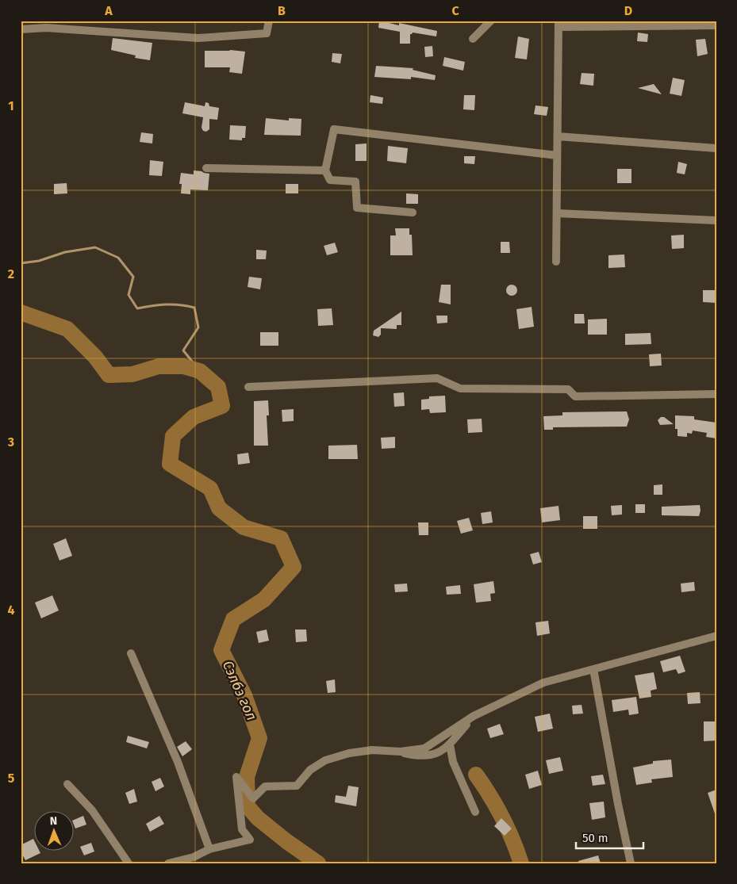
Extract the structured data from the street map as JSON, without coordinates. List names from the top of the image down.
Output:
{
  "water": ["Сэлбэ гол"],
  "scale_bar": "50 m",
  "north": "top",
  "grid": {
    "columns": [
      "A",
      "B",
      "C",
      "D"
    ],
    "rows": [
      "1",
      "2",
      "3",
      "4",
      "5"
    ]
  }
}
